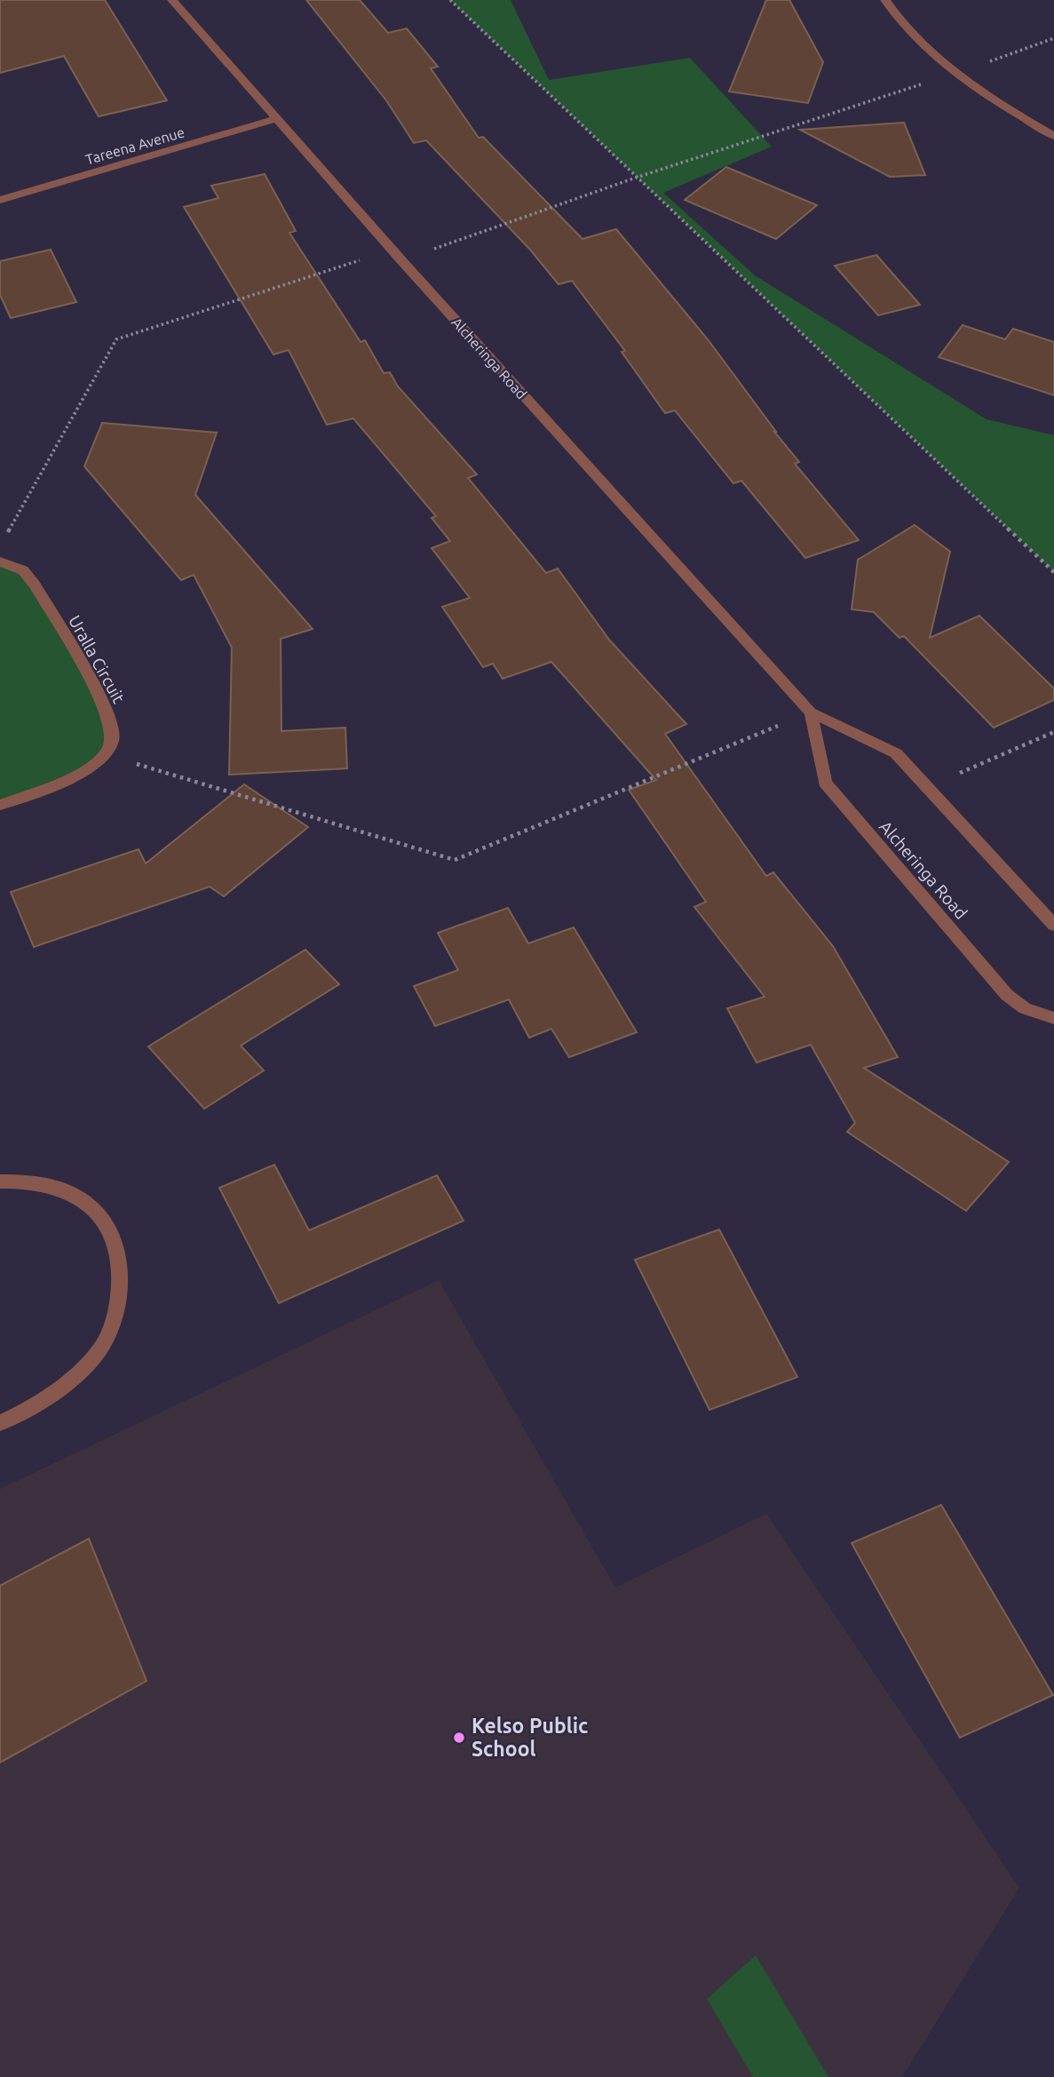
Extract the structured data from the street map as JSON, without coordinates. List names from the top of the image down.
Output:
{
  "streets": {
    "street": ["Tareena Avenue", "Alcheringa Road", "Uralla Circuit"]
  },
  "crossings": [
    ["Tareena Avenue", "Alcheringa Road"]
  ],
  "places": ["Kelso Public School"]
}
